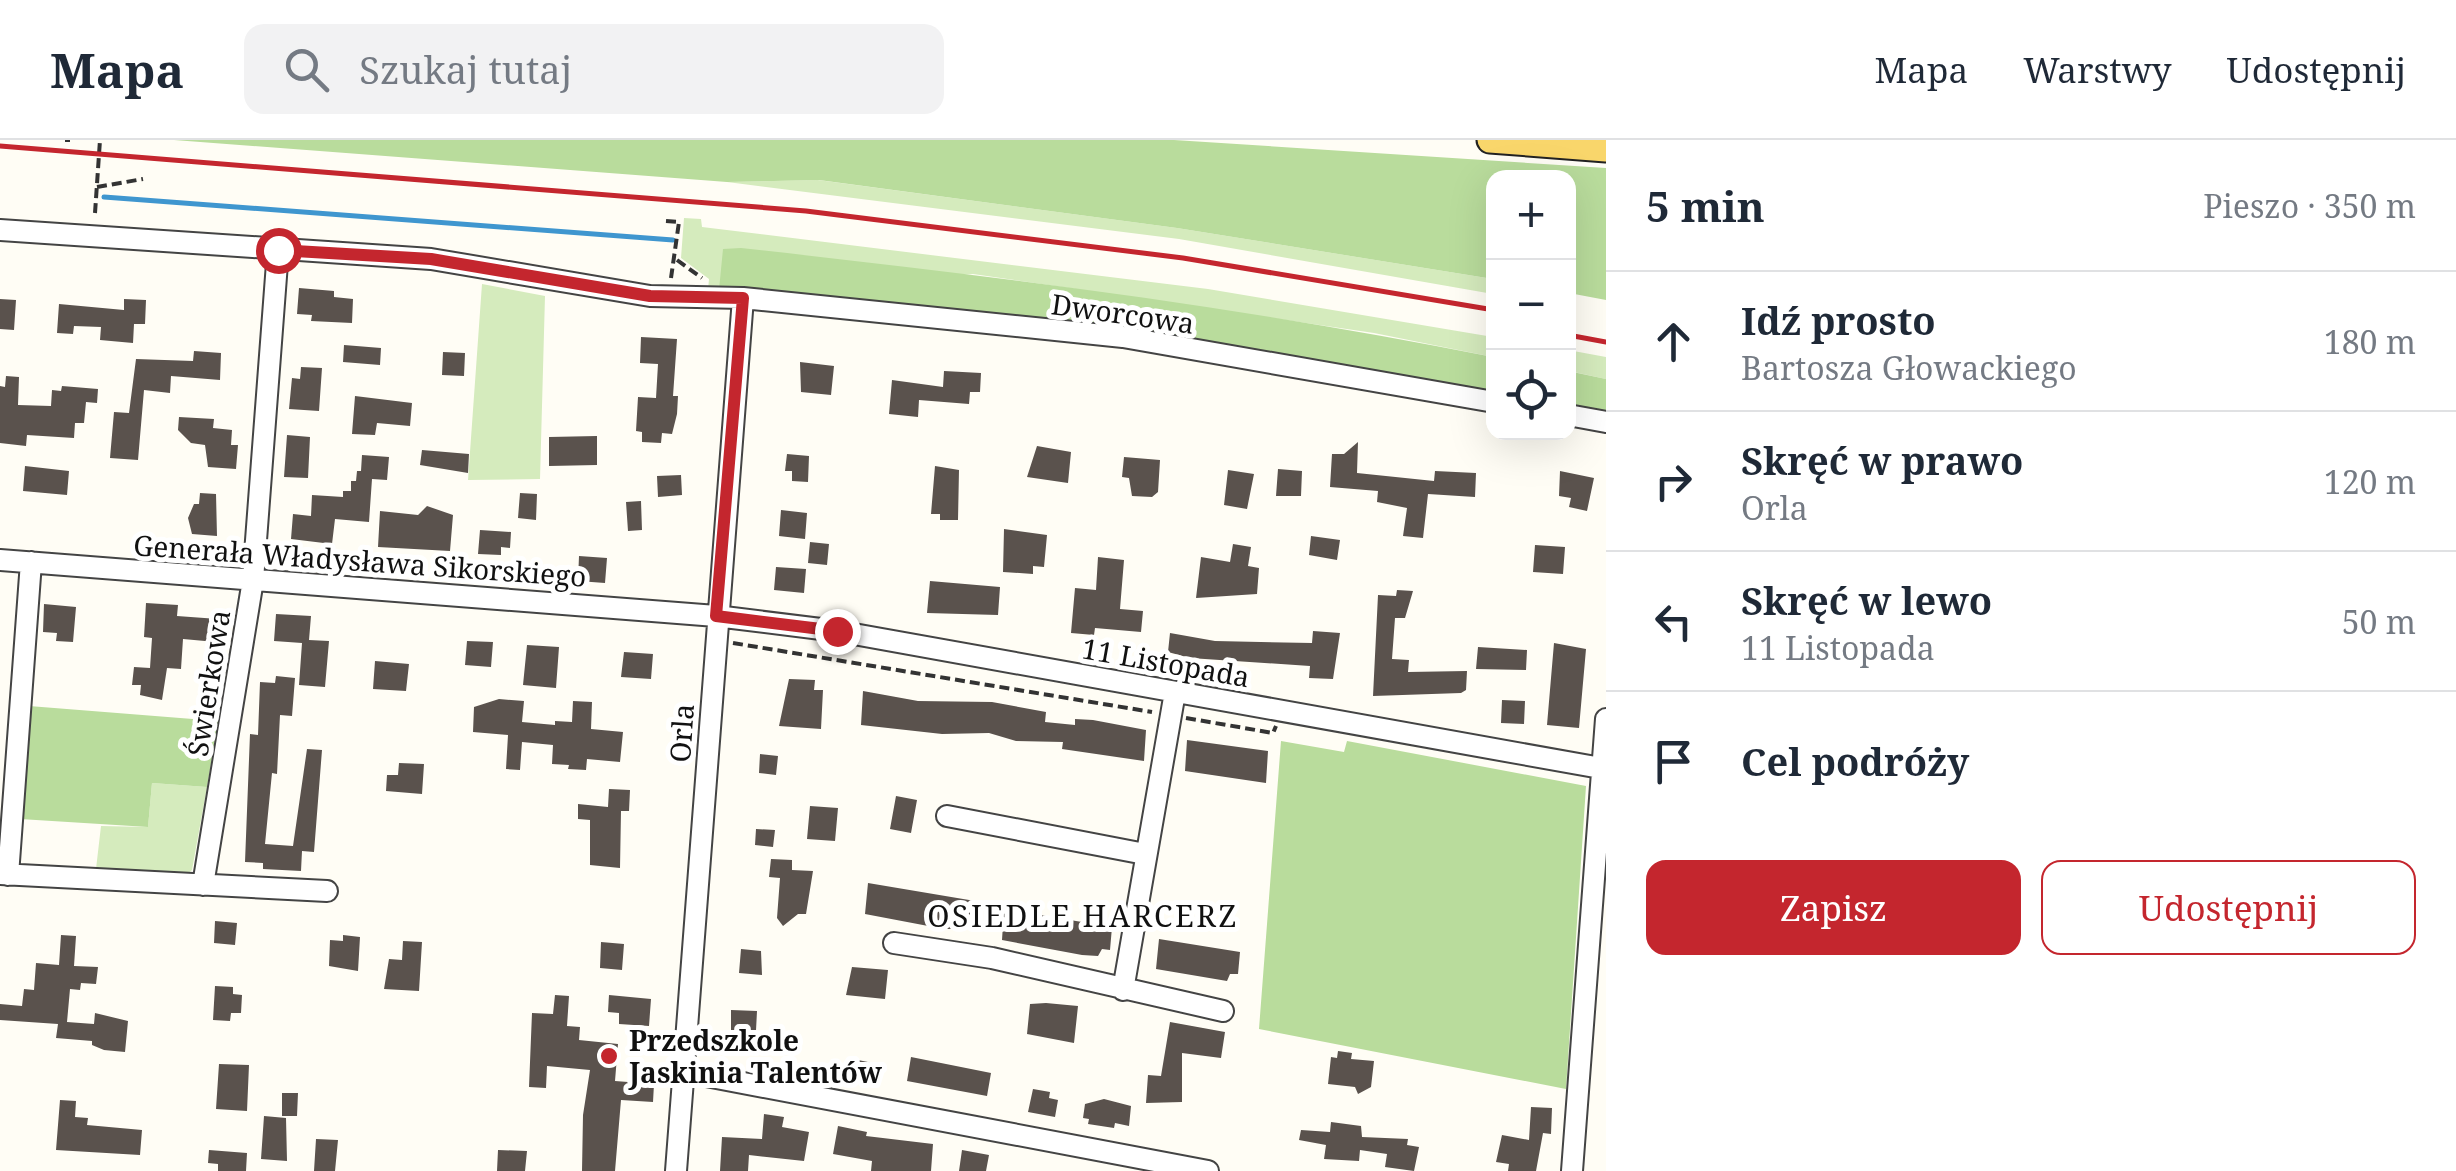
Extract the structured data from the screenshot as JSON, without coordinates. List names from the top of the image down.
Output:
{
  "streets": {
    "street": [
      "Dworcowa",
      "Generała Władysława Sikorskiego",
      "11 Listopada",
      "Świerkowa",
      "Orla"
    ]
  },
  "crossings": [
    ["Dworcowa", "Świerkowa"],
    ["Dworcowa", "Orla"],
    ["Generała Władysława Sikorskiego", "11 Listopada"],
    ["Generała Władysława Sikorskiego", "Świerkowa"],
    ["Generała Władysława Sikorskiego", "Orla"],
    ["11 Listopada", "Orla"]
  ],
  "districts": ["OSIEDLE HARCERZ"],
  "places": ["Przedszkole Jaskinia Talentów"],
  "page": {
    "header": "Mapa",
    "search": "Szukaj tutaj",
    "nav": ["Mapa", "Warstwy", "Udostępnij"],
    "heading": ["5 min", "Pieszo · 350 m"],
    "map_buttons": ["+", "−"],
    "list": [
      ["Idź prosto", "Bartosza Głowackiego", "180 m"],
      ["Skręć w prawo", "Orla", "120 m"],
      ["Skręć w lewo", "11 Listopada", "50 m"],
      "Cel podróży"
    ],
    "buttons": ["Zapisz", "Udostępnij"]
  }
}
